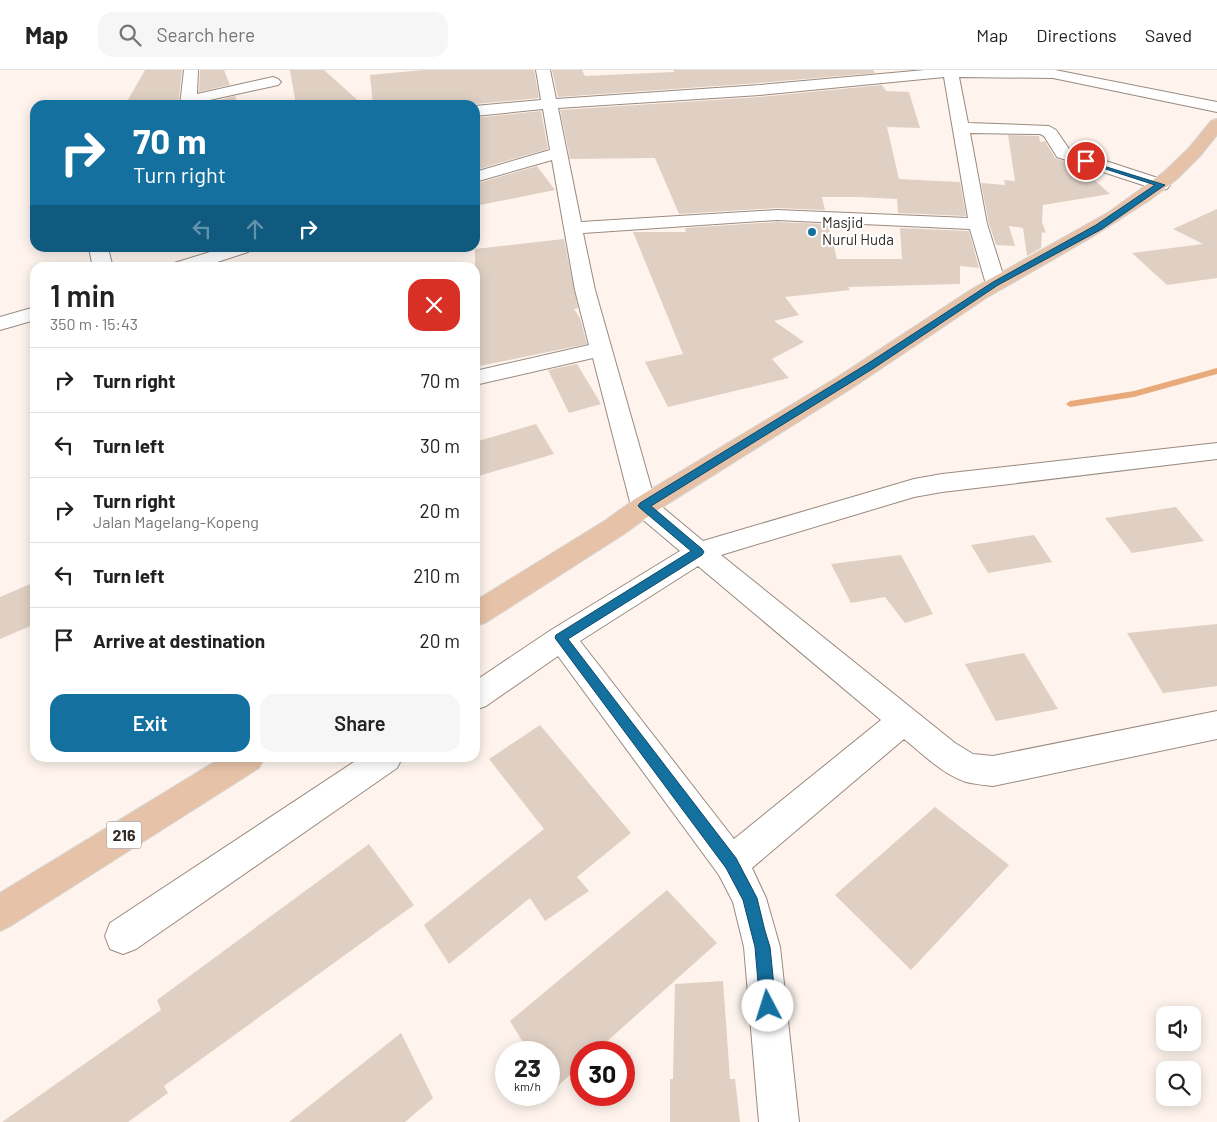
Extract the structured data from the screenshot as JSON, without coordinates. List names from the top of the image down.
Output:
{
  "streets": {
    "main road": ["216"]
  },
  "places": ["Masjid Nurul Huda"],
  "page": {
    "header": "Map",
    "search": "Search here",
    "nav": ["Map", "Directions", "Saved"],
    "turn": ["70 m", "Turn right"],
    "heading": ["1 min", "350 m · 15:43"],
    "list": [
      {
        "name": "Turn right",
        "value": "70 m"
      },
      {
        "name": "Turn left",
        "value": "30 m"
      },
      {
        "name": "Turn right",
        "note": "Jalan Magelang-Kopeng",
        "value": "20 m"
      },
      {
        "name": "Turn left",
        "value": "210 m"
      },
      {
        "name": "Arrive at destination",
        "value": "20 m"
      }
    ],
    "buttons": ["Exit", "Share"],
    "speed": "23 km/h",
    "limit": "30"
  }
}
